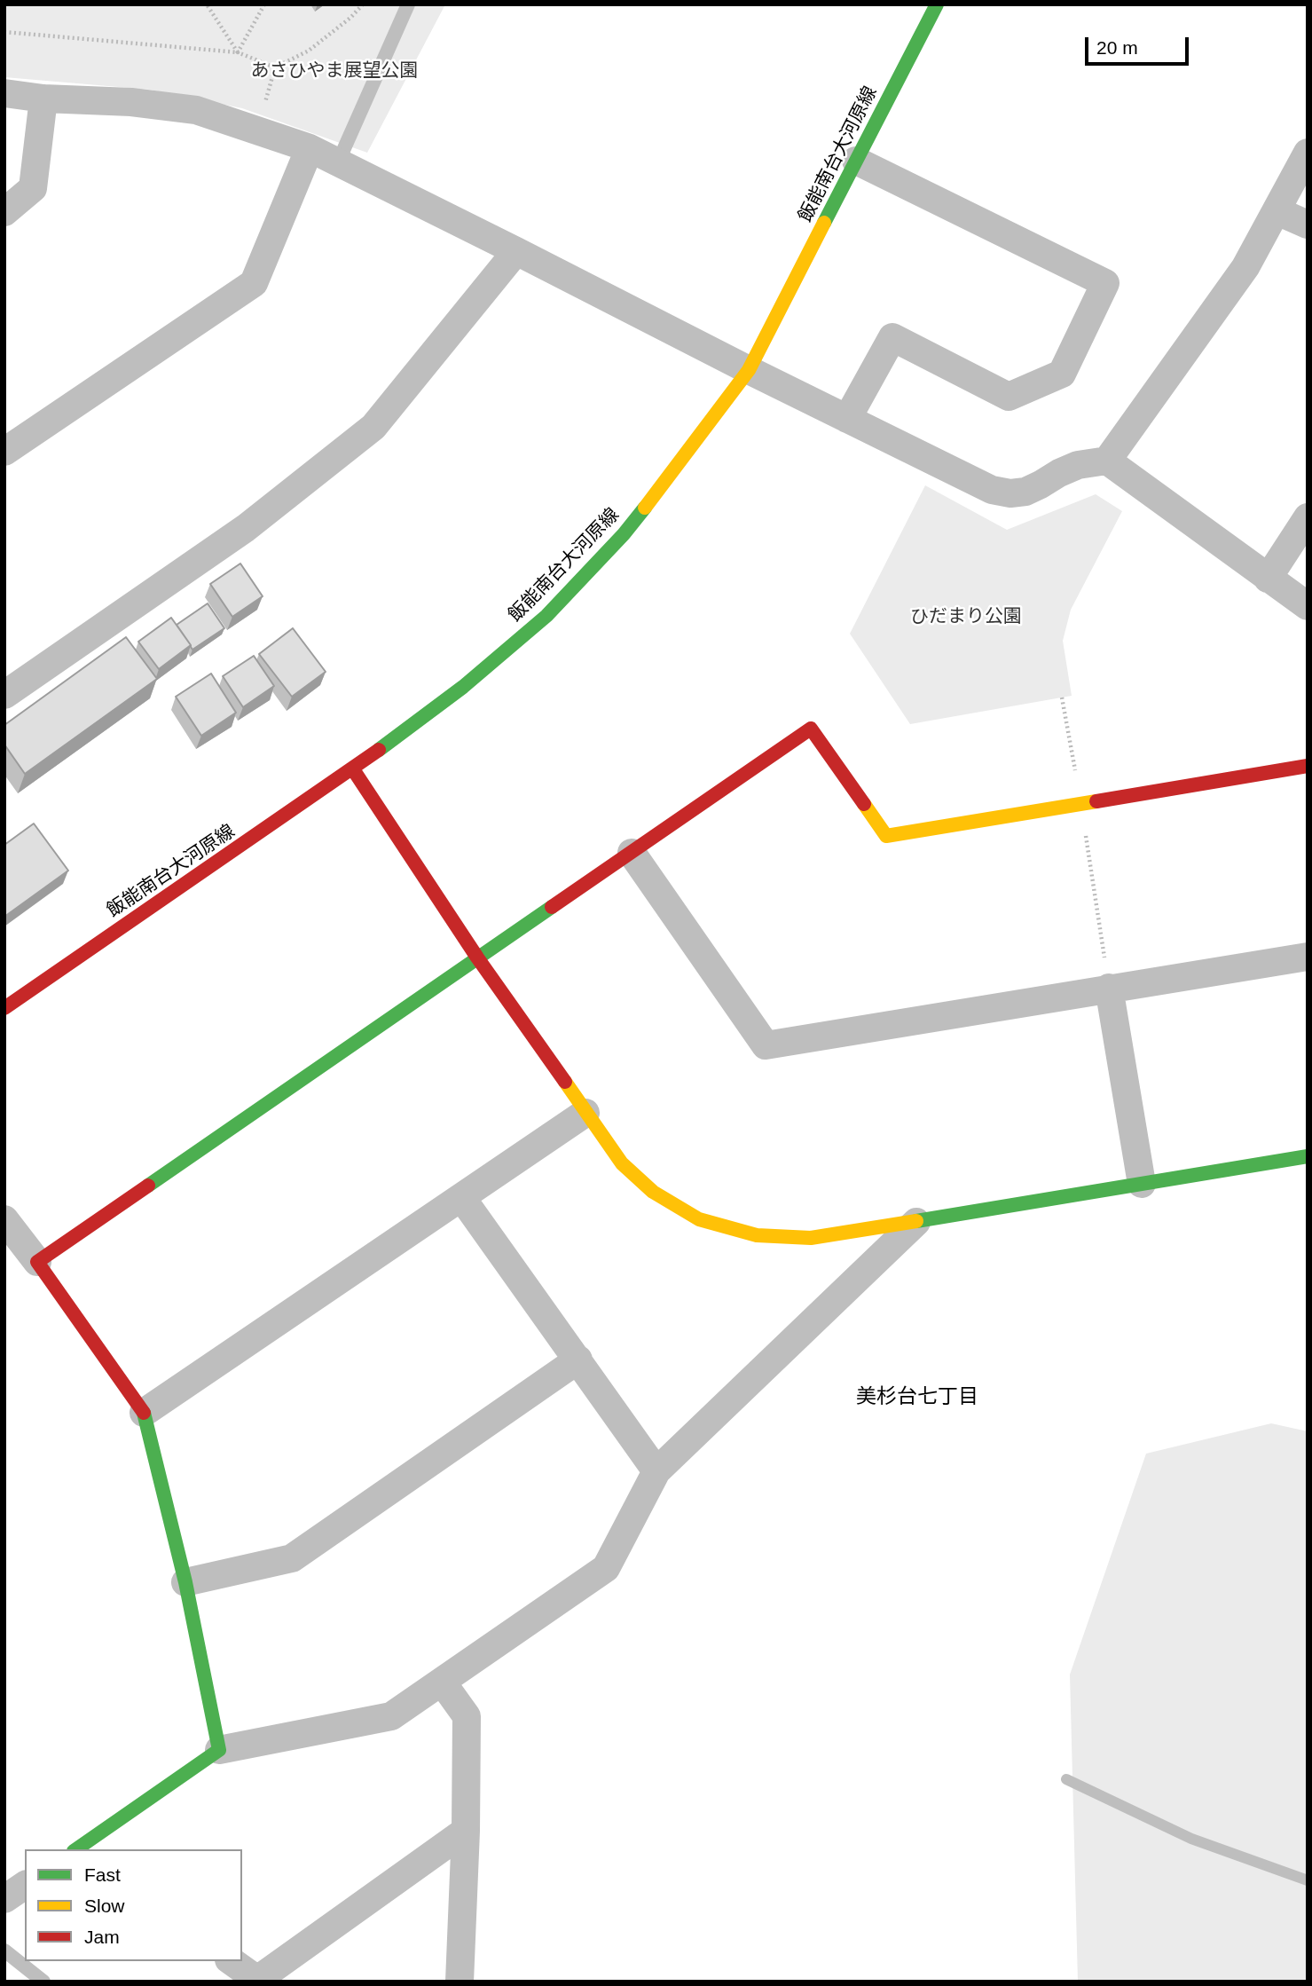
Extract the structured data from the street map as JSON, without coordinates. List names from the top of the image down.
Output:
{
  "streets": {
    "street": ["飯能南台大河原線"]
  },
  "districts": ["美杉台七丁目"],
  "parks": ["あさひやま展望公園", "ひだまり公園"],
  "legend": ["Fast", "Slow", "Jam"],
  "scale_bar": "20 m"
}
